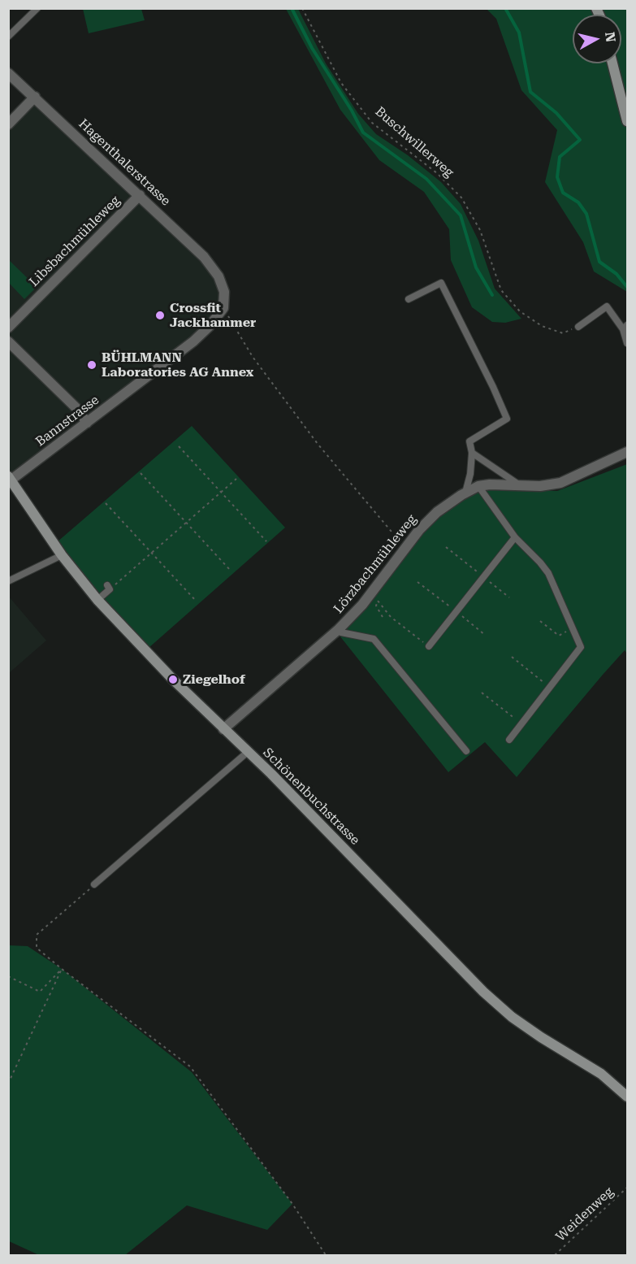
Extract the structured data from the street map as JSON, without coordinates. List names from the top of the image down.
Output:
{
  "streets": {
    "street": [
      "Hagenthalerstrasse",
      "Libsbachmühleweg",
      "Bannstrasse",
      "Lörzbachmühleweg",
      "Schönenbuchstrasse"
    ],
    "path": ["Buschwillerweg", "Weidenweg"]
  },
  "crossings": [
    ["Hagenthalerstrasse", "Libsbachmühleweg"],
    ["Hagenthalerstrasse", "Bannstrasse"],
    ["Bannstrasse", "Schönenbuchstrasse"],
    ["Lörzbachmühleweg", "Schönenbuchstrasse"]
  ],
  "places": ["Crossfit Jackhammer", "BÜHLMANN Laboratories AG Annex", "Ziegelhof"],
  "north": "right"
}
